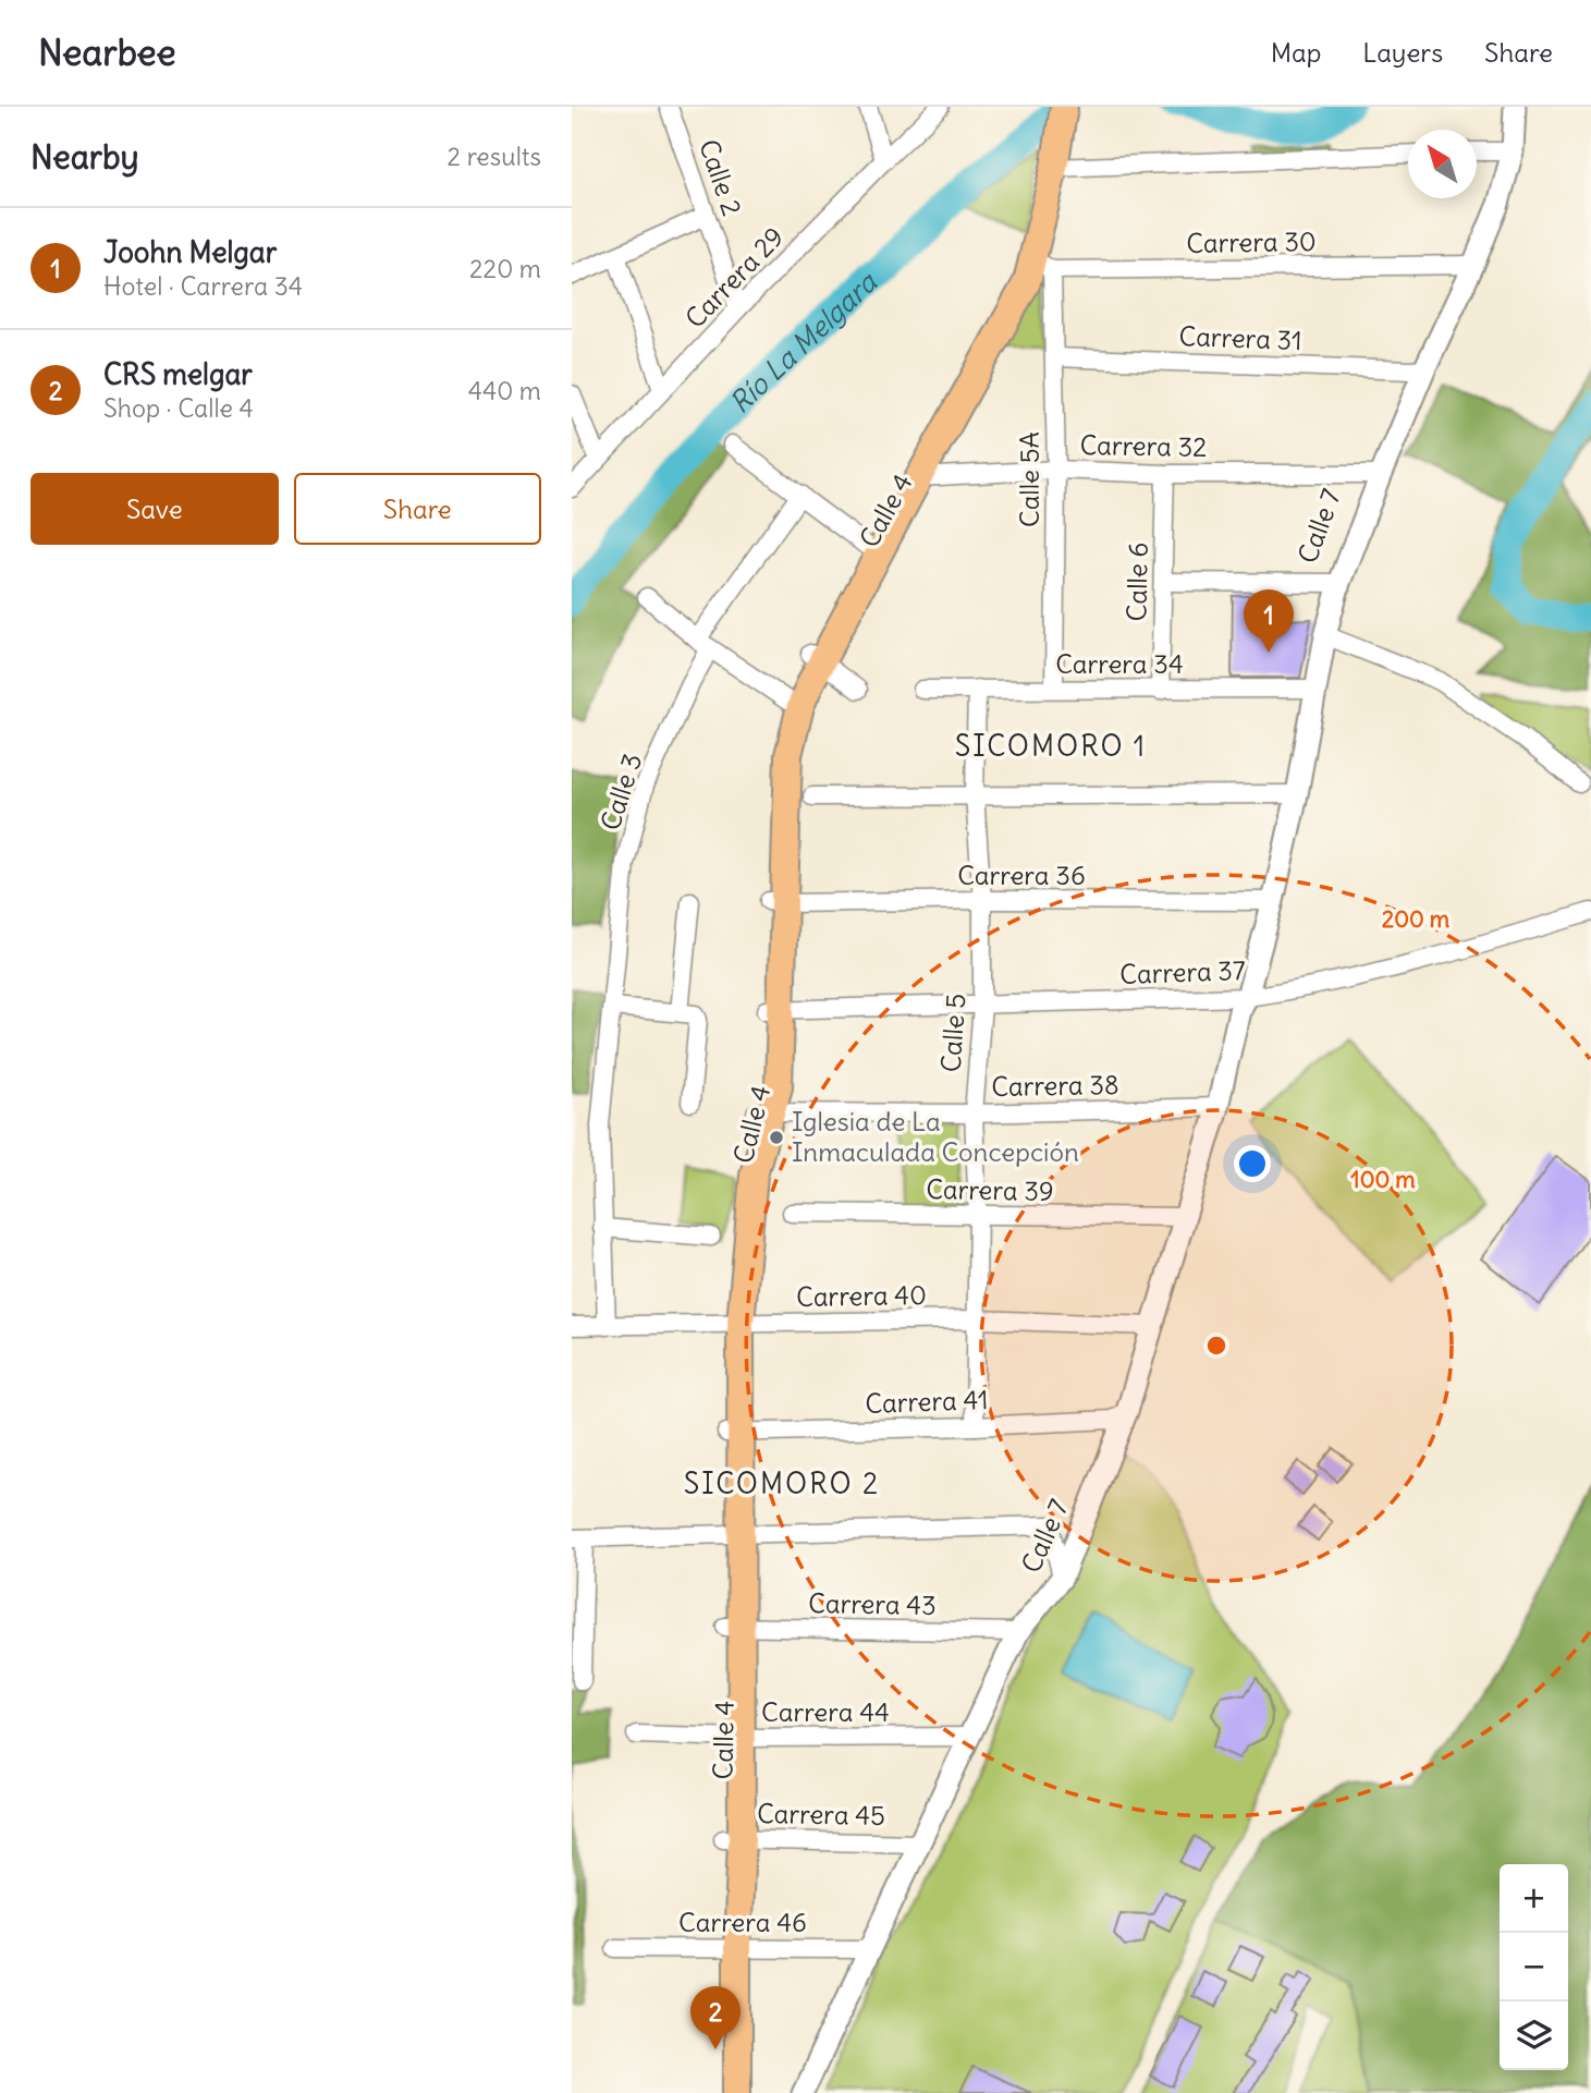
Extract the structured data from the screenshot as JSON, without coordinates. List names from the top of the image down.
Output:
{
  "streets": {
    "main road": ["Calle 4"],
    "street": [
      "Calle 2",
      "Carrera 30",
      "Carrera 29",
      "Carrera 31",
      "Carrera 32",
      "Calle 5A",
      "Calle 7",
      "Calle 6",
      "Carrera 34",
      "Calle 3",
      "Carrera 36",
      "Carrera 37",
      "Calle 5",
      "Carrera 38",
      "Carrera 39",
      "Carrera 40",
      "Carrera 41",
      "Carrera 43",
      "Carrera 44",
      "Carrera 45",
      "Carrera 46"
    ]
  },
  "crossings": [
    ["Calle 2", "Carrera 29"],
    ["Carrera 30", "Calle 5A"],
    ["Carrera 30", "Calle 4"],
    ["Carrera 30", "Calle 7"],
    ["Carrera 31", "Calle 5A"],
    ["Carrera 31", "Calle 7"],
    ["Carrera 32", "Calle 5A"],
    ["Carrera 32", "Calle 4"],
    ["Carrera 32", "Calle 7"],
    ["Carrera 32", "Calle 6"],
    ["Calle 5A", "Calle 4"],
    ["Calle 5A", "Carrera 34"],
    ["Calle 4", "Carrera 36"],
    ["Calle 4", "Carrera 37"],
    ["Calle 4", "Carrera 38"],
    ["Calle 4", "Carrera 40"],
    ["Calle 4", "Carrera 41"],
    ["Calle 4", "Carrera 43"],
    ["Calle 4", "Carrera 44"],
    ["Calle 4", "Carrera 45"],
    ["Calle 4", "Carrera 46"],
    ["Calle 7", "Carrera 34"],
    ["Calle 7", "Carrera 36"],
    ["Calle 7", "Carrera 37"],
    ["Calle 7", "Carrera 38"],
    ["Calle 7", "Carrera 39"],
    ["Calle 7", "Carrera 40"],
    ["Calle 7", "Carrera 41"],
    ["Calle 7", "Carrera 43"],
    ["Calle 7", "Carrera 44"],
    ["Calle 7", "Carrera 45"],
    ["Calle 7", "Carrera 46"],
    ["Calle 6", "Carrera 34"],
    ["Carrera 34", "Calle 5"],
    ["Calle 3", "Carrera 40"],
    ["Carrera 36", "Calle 5"],
    ["Carrera 37", "Calle 5"],
    ["Calle 5", "Carrera 38"],
    ["Calle 5", "Carrera 39"],
    ["Calle 5", "Carrera 40"],
    ["Calle 5", "Carrera 41"]
  ],
  "districts": ["SICOMORO 1", "SICOMORO 2"],
  "water": ["Río La Melgara"],
  "places": ["Iglesia de La Inmaculada Concepción"],
  "north": "top left",
  "page": {
    "header": "Nearbee",
    "nav": ["Map", "Layers", "Share"],
    "heading": ["Nearby", "2 results"],
    "list": [
      {
        "mark": "1",
        "name": "Joohn Melgar",
        "note": "Hotel · Carrera 34",
        "value": "220 m"
      },
      {
        "mark": "2",
        "name": "CRS melgar",
        "note": "Shop · Calle 4",
        "value": "440 m"
      }
    ],
    "buttons": ["Save", "Share"],
    "pins": ["1", "2"],
    "map_buttons": ["+", "−"]
  },
  "rings": ["200 m", "100 m"]
}
